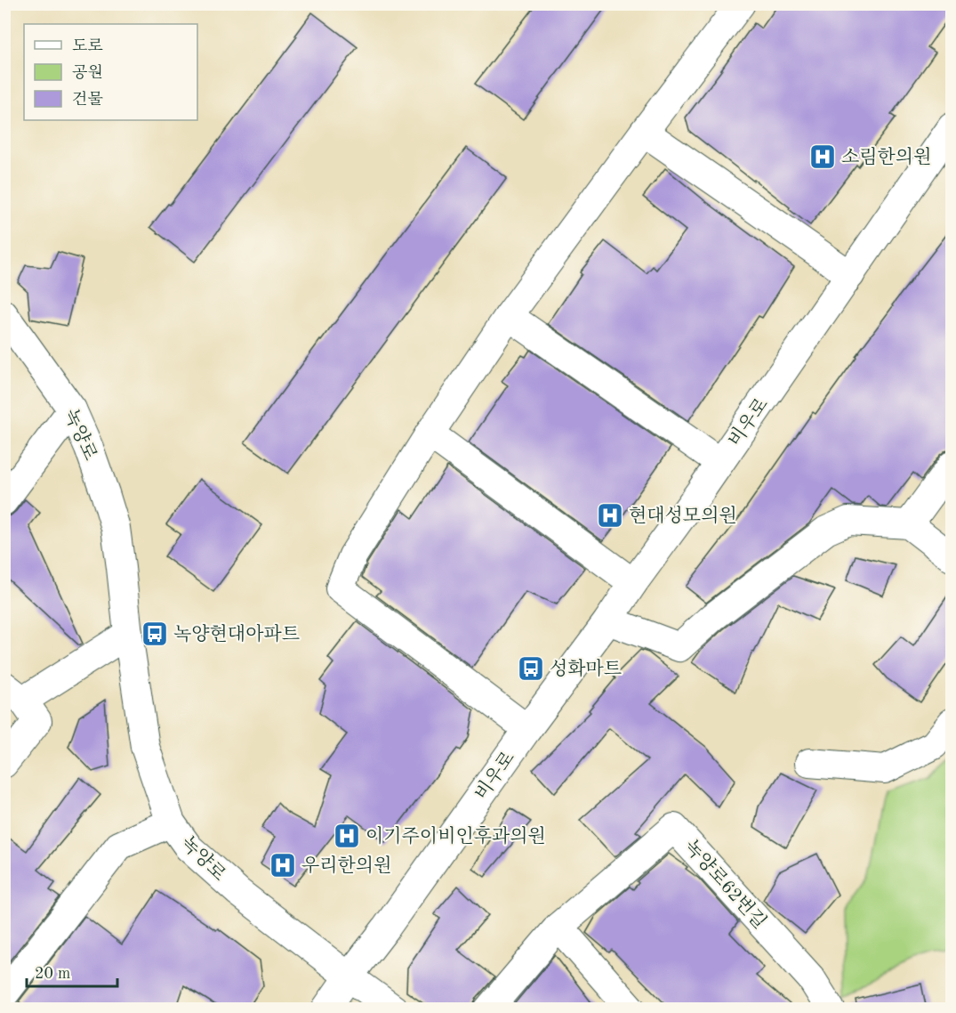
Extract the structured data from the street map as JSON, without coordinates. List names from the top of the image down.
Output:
{
  "streets": {
    "street": ["비우로", "녹양로", "녹양로62번길"]
  },
  "crossings": [
    ["비우로", "녹양로"]
  ],
  "places": {
    "hospital": [
      "소림한의원",
      "현대성모의원",
      "이기주이비인후과의원",
      "우리한의원"
    ],
    "bus stop": ["녹양현대아파트", "성화마트"]
  },
  "legend": ["도로", "공원", "건물"],
  "scale_bar": "20 m"
}
